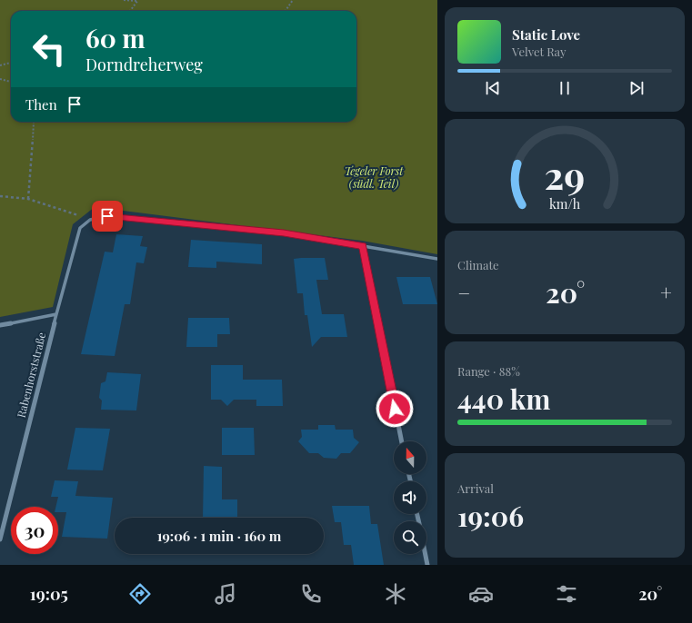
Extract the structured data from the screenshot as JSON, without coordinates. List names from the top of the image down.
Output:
{
  "streets": {
    "street": ["Rabenhorststraße"]
  },
  "parks": ["Tegeler Forst (südl. Teil)"],
  "north": "top",
  "page": {
    "turn": ["60 m", "Dorndreherweg"],
    "song": ["Static Love", "Velvet Ray"],
    "then": "Then",
    "tile": [
      "Climate",
      ["Range · 88%", "440 km"],
      ["Arrival", "19:06"]
    ],
    "heat": ["−", "20°", "+"],
    "limit": "30",
    "trip": "19:06 · 1 min · 160 m",
    "tabs": ["19:05", "20°"],
    "gauge": ["29", "km/h"]
  }
}
